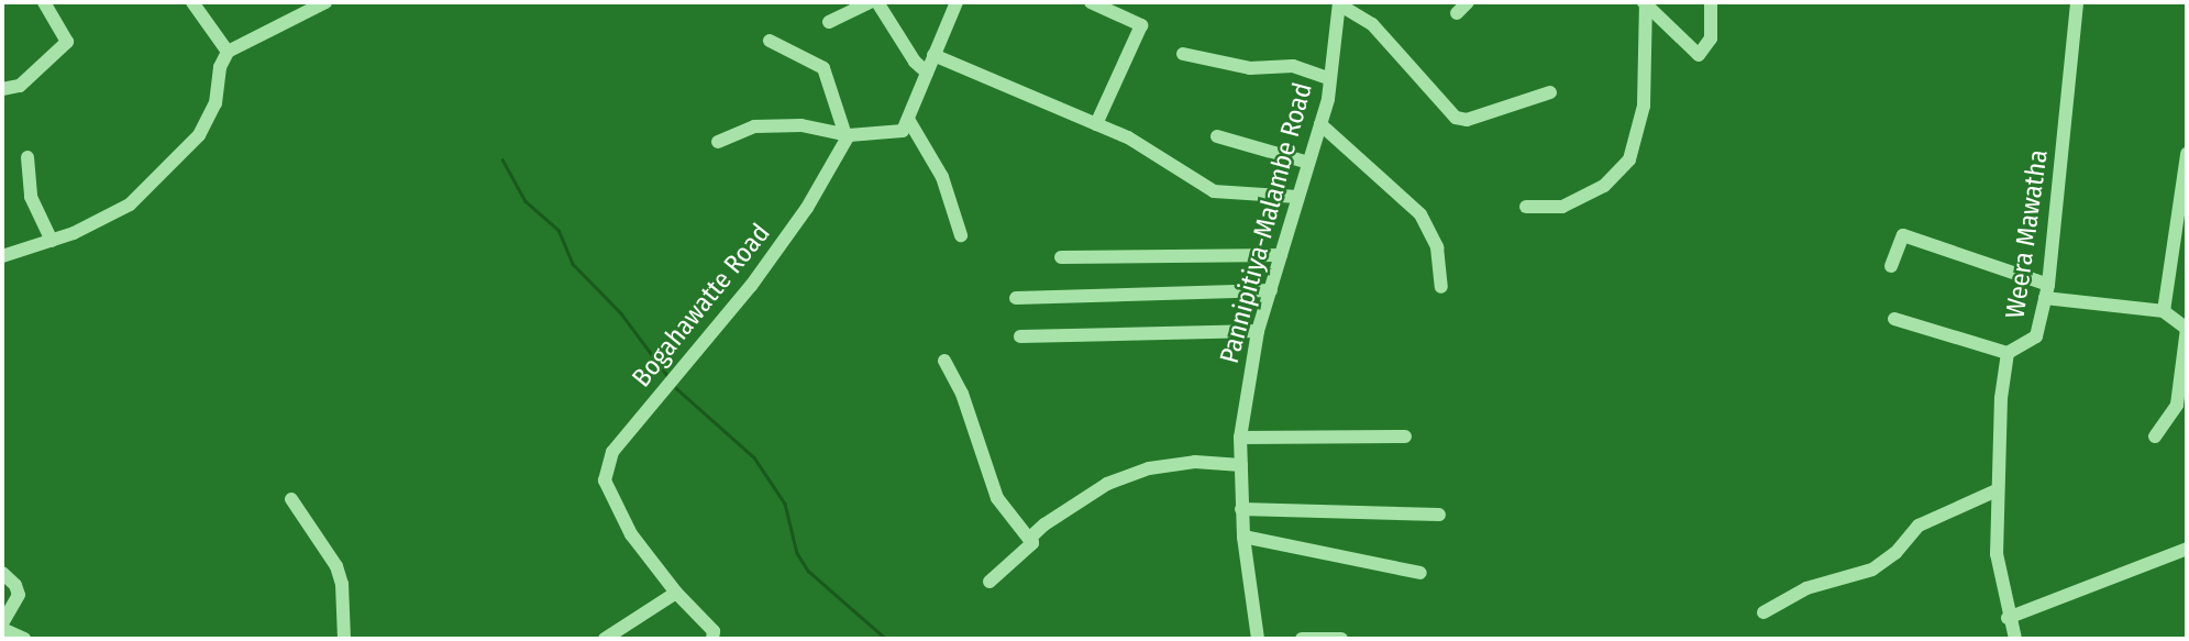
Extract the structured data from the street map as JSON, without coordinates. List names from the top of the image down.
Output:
{
  "streets": {
    "street": ["Pannipitiya-Malambe Road", "Weera Mawatha", "Bogahawatte Road"]
  }
}
